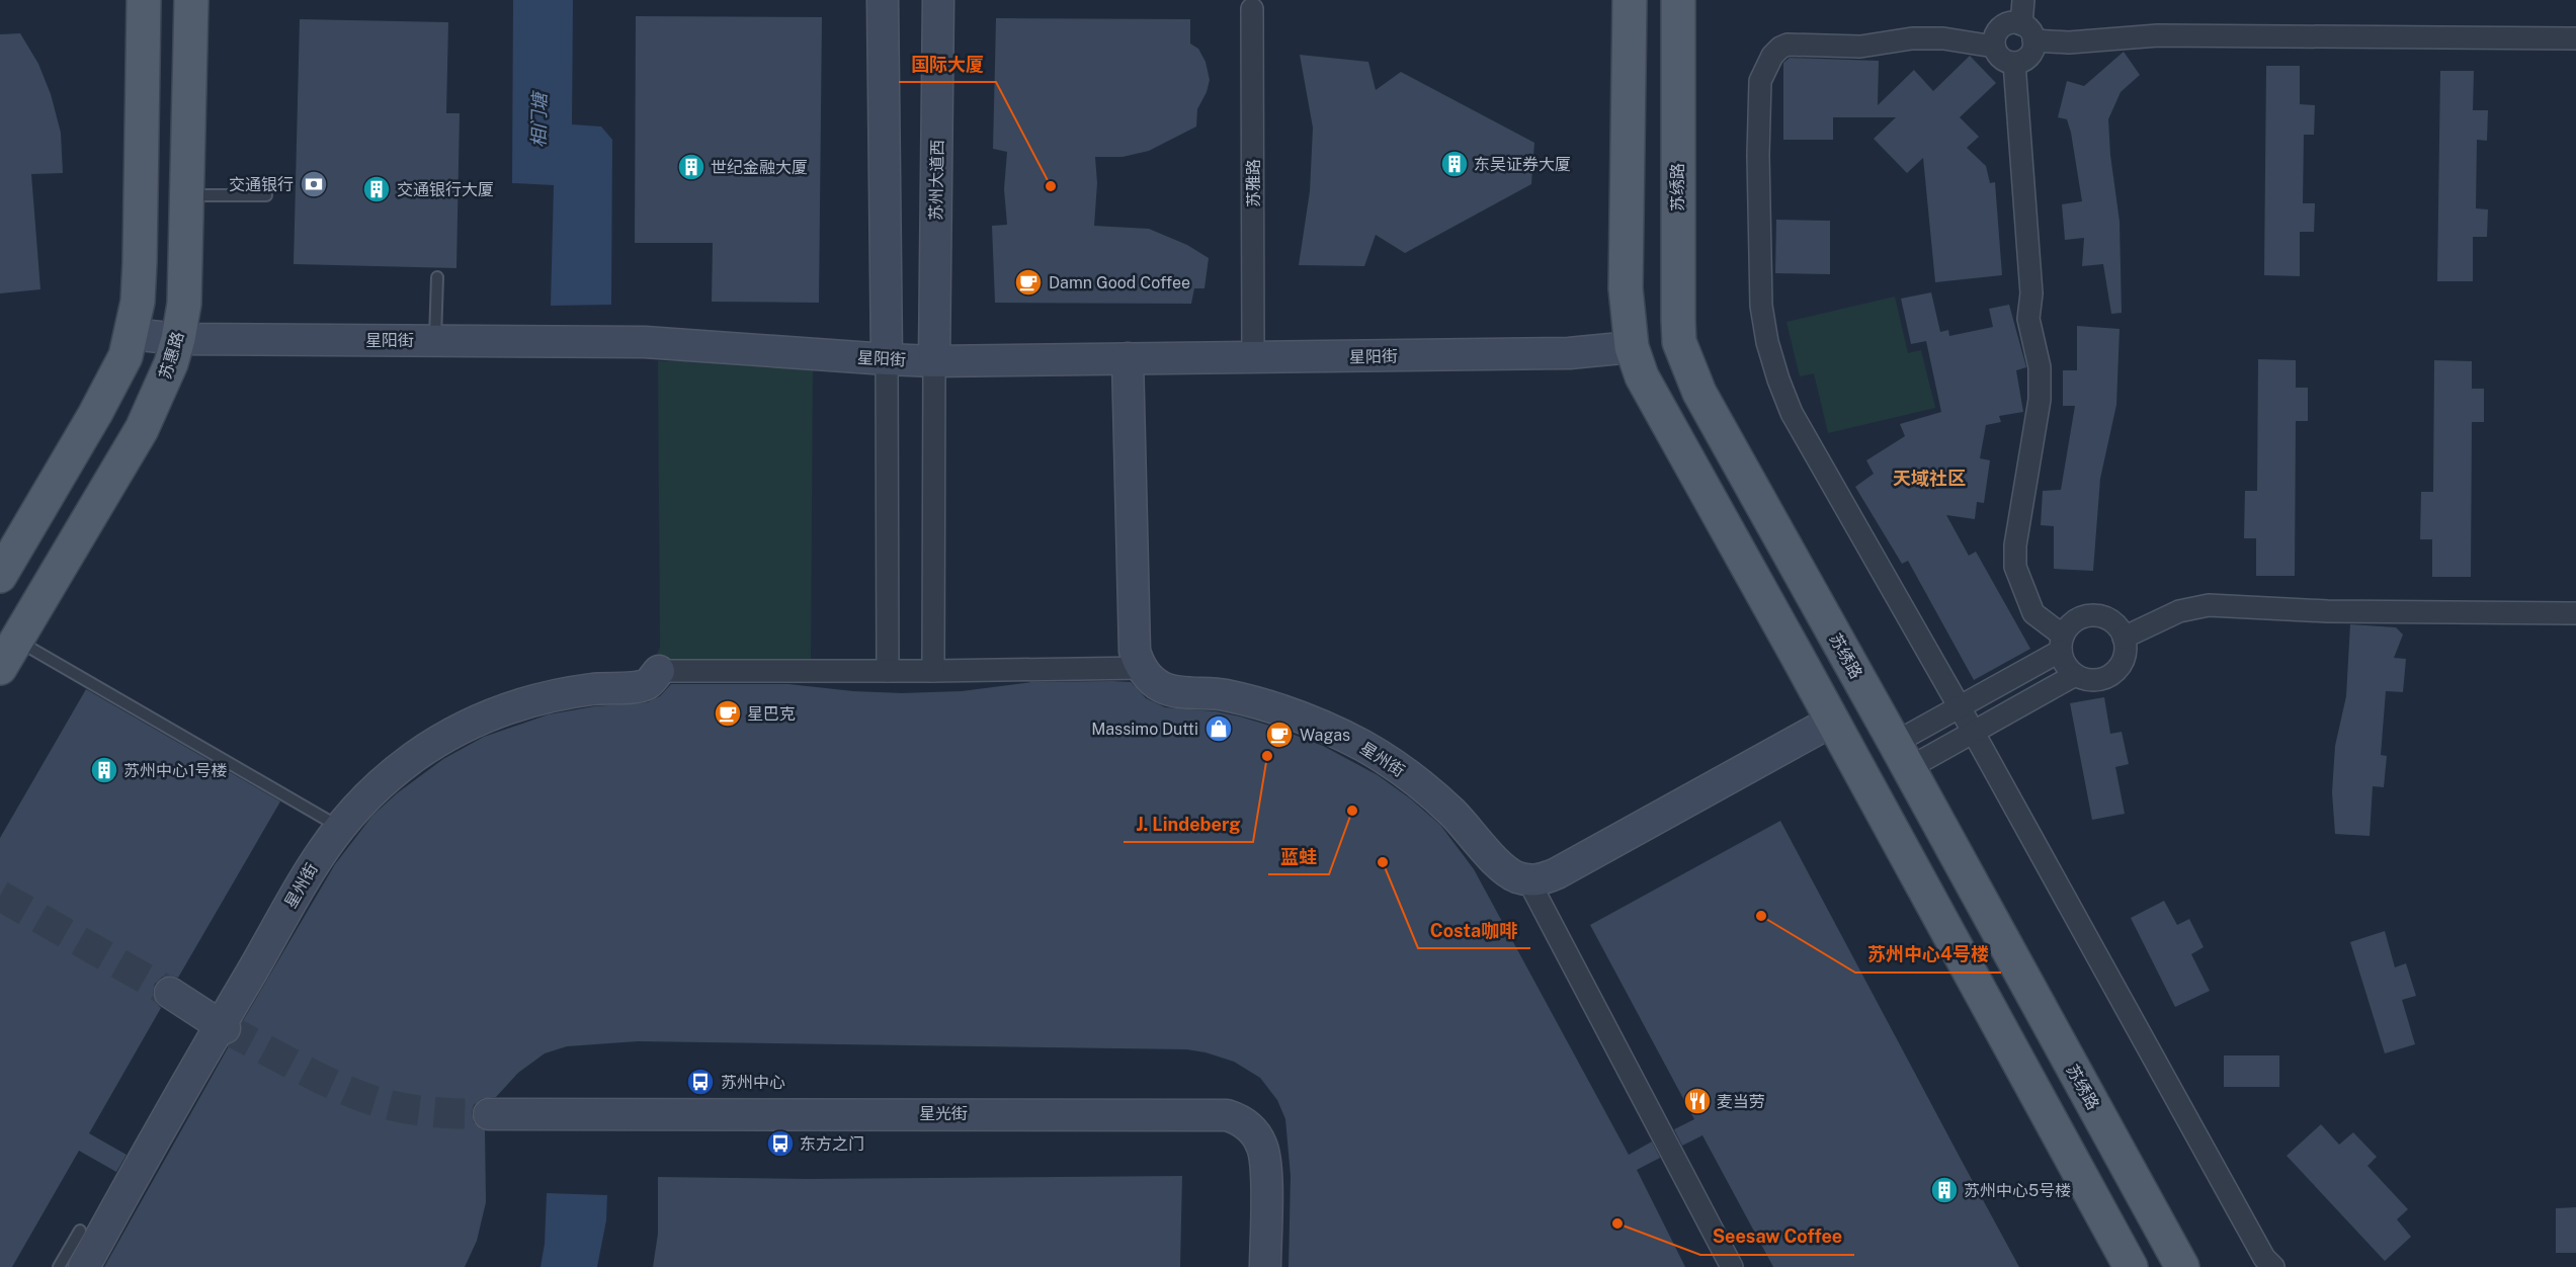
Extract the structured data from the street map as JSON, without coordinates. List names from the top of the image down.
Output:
{
  "streets": {
    "main road": ["苏绣路", "苏惠路"],
    "street": [
      "苏州大道西",
      "苏雅路",
      "星阳街",
      "星州街",
      "星光街"
    ]
  },
  "crossings": [
    ["苏州大道西", "星阳街"],
    ["苏雅路", "星阳街"],
    ["星阳街", "苏惠路"]
  ],
  "districts": ["天域社区"],
  "water": ["相门塘"],
  "places": {
    "building": [
      "东吴证券大厦",
      "世纪金融大厦",
      "交通银行大厦",
      "苏州中心1号楼",
      "苏州中心5号楼"
    ],
    "bank": ["交通银行"],
    "other": [
      "国际大厦",
      "J. Lindeberg",
      "蓝蛙",
      "Costa咖啡",
      "苏州中心4号楼",
      "Seesaw Coffee"
    ],
    "cafe": ["Damn Good Coffee", "星巴克", "Wagas"],
    "shop": ["Massimo Dutti"],
    "bus stop": ["苏州中心", "东方之门"],
    "restaurant": ["麦当劳"]
  }
}
